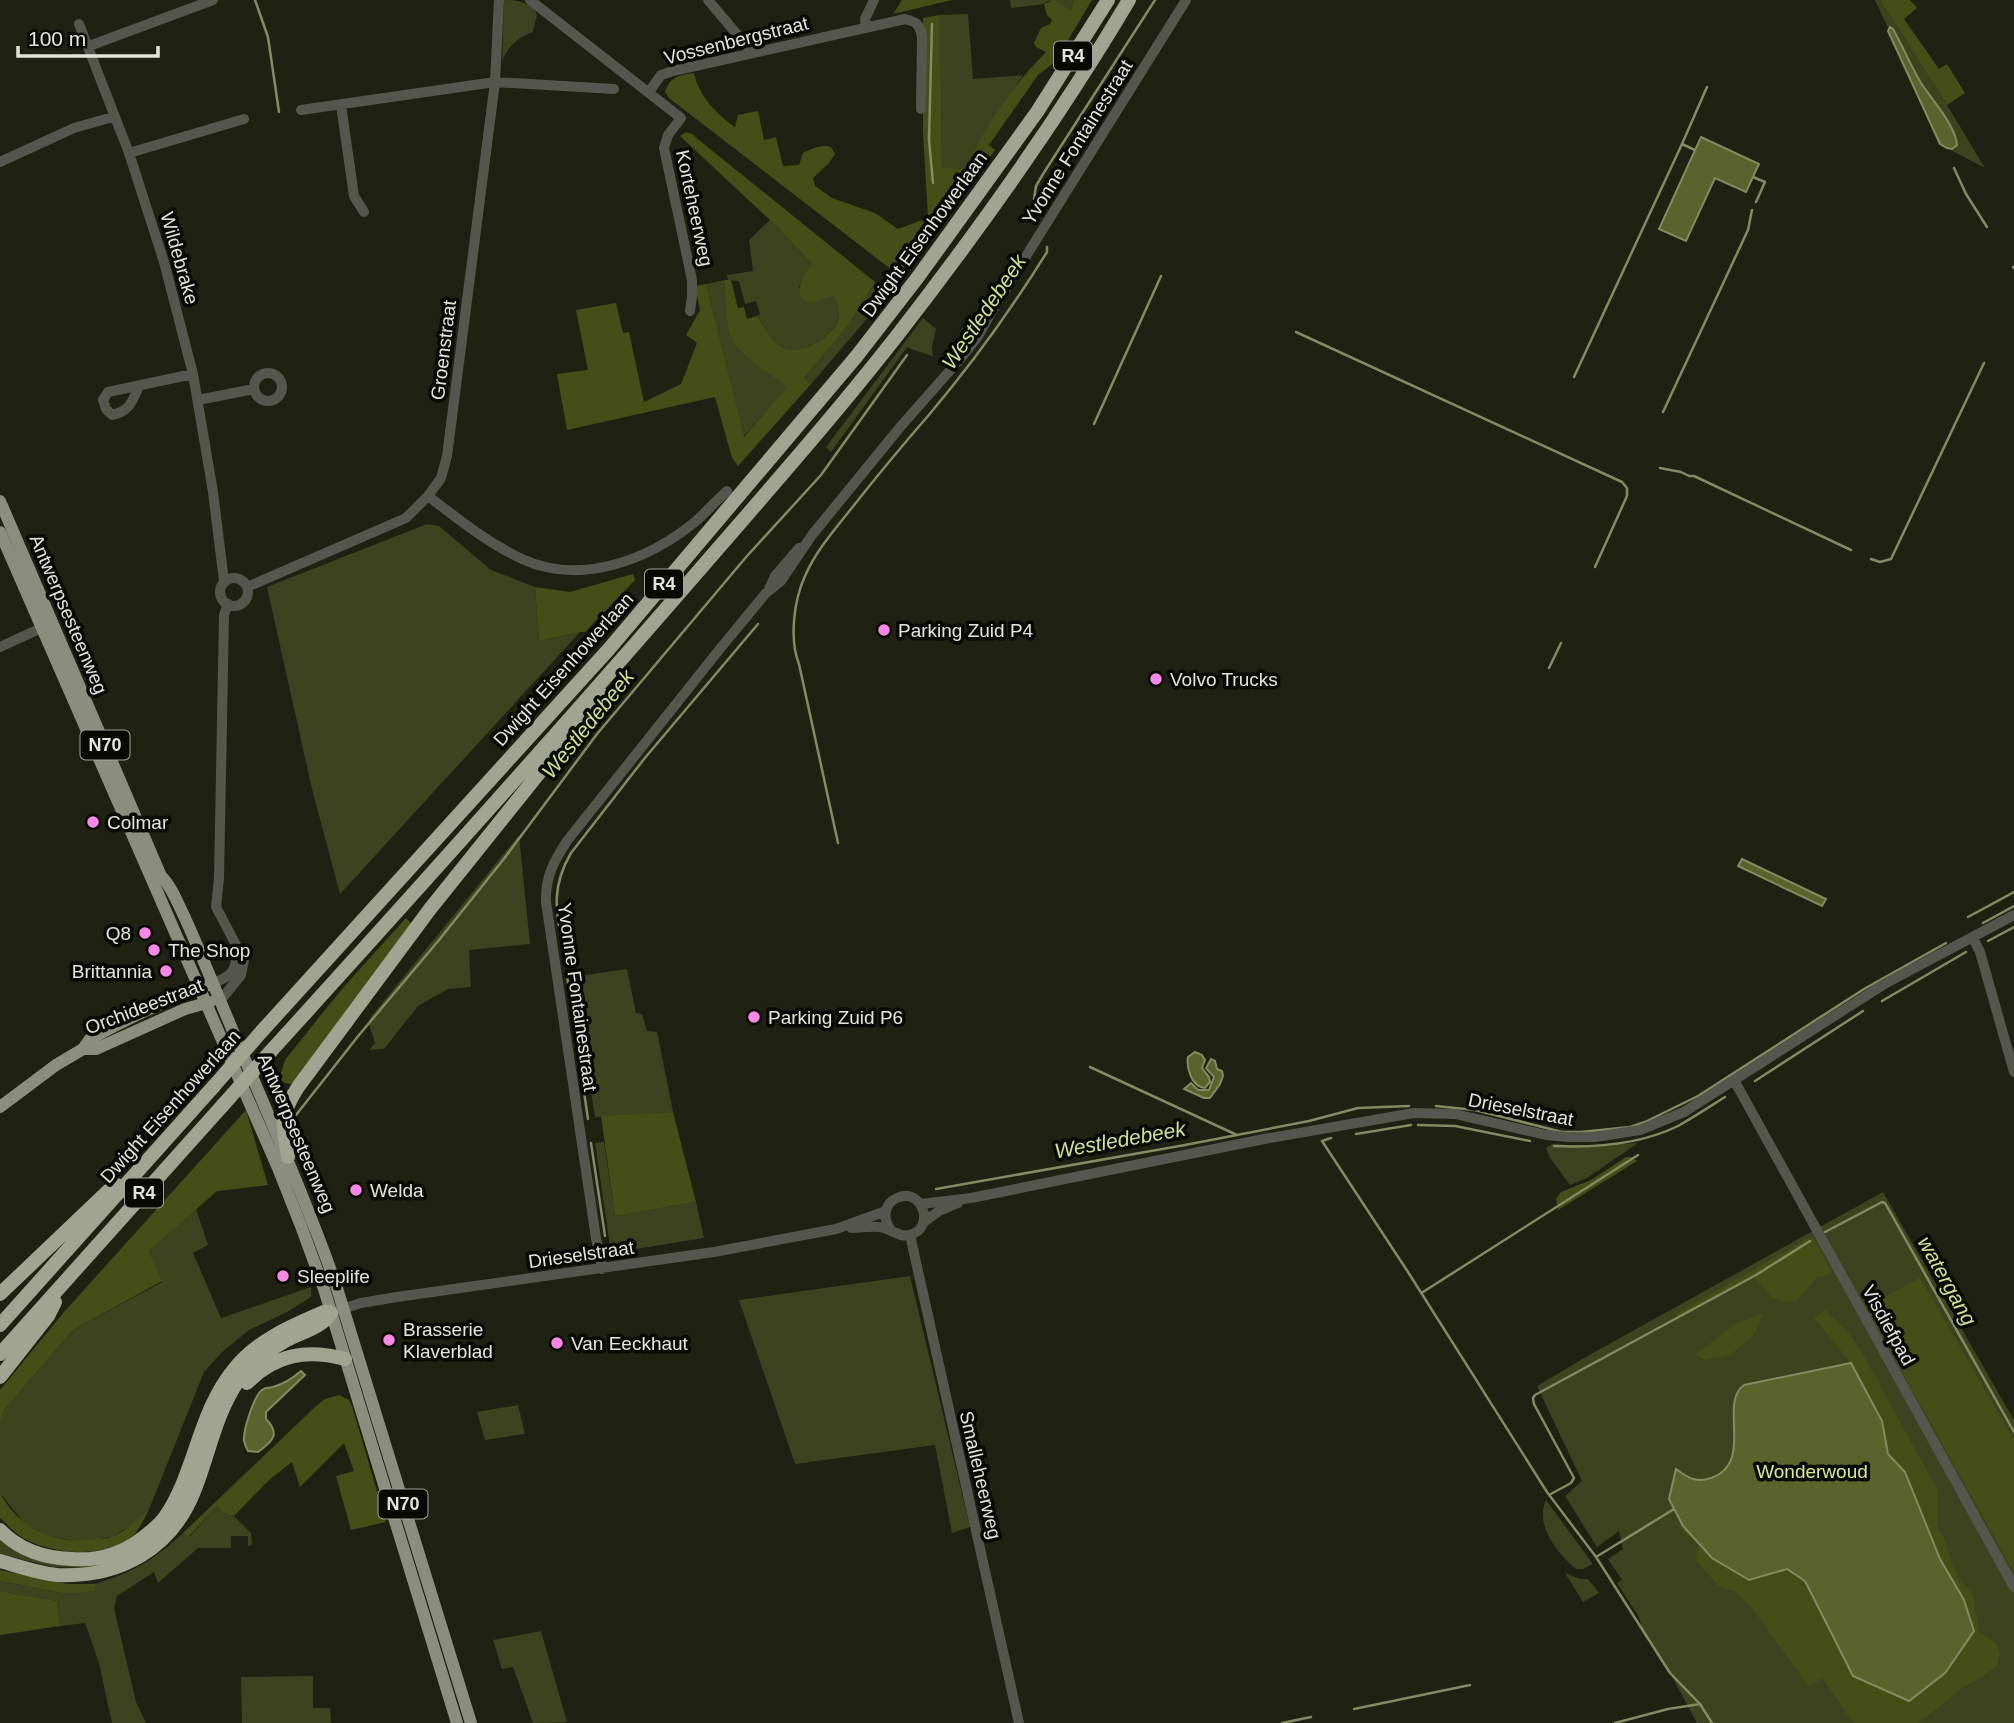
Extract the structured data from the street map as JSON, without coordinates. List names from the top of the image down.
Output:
{
  "streets": {
    "highway": ["R4", "Dwight Eisenhowerlaan"],
    "main road": ["Antwerpsesteenweg", "N70", "Orchideestraat"],
    "street": [
      "Vossenbergstraat",
      "Yvonne Fontainestraat",
      "Korteheerweg",
      "Wildebrake",
      "Groenstraat",
      "Drieselstraat",
      "Visdiefpad",
      "Smalleheerweg"
    ]
  },
  "crossings": [
    ["Vossenbergstraat", "Korteheerweg"],
    ["Yvonne Fontainestraat", "Drieselstraat"],
    ["Wildebrake", "Groenstraat"],
    ["Antwerpsesteenweg", "Orchideestraat"],
    ["Antwerpsesteenweg", "Drieselstraat"],
    ["Drieselstraat", "Visdiefpad"],
    ["Drieselstraat", "Smalleheerweg"]
  ],
  "water": ["Westledebeek", "watergang"],
  "parks": ["Wonderwoud"],
  "places": [
    "Parking Zuid P4",
    "Volvo Trucks",
    "Colmar",
    "Q8",
    "The Shop",
    "Brittannia",
    "Parking Zuid P6",
    "Welda",
    "Sleeplife",
    "Brasserie Klaverblad",
    "Van Eeckhaut"
  ],
  "scale_bar": "100 m"
}
